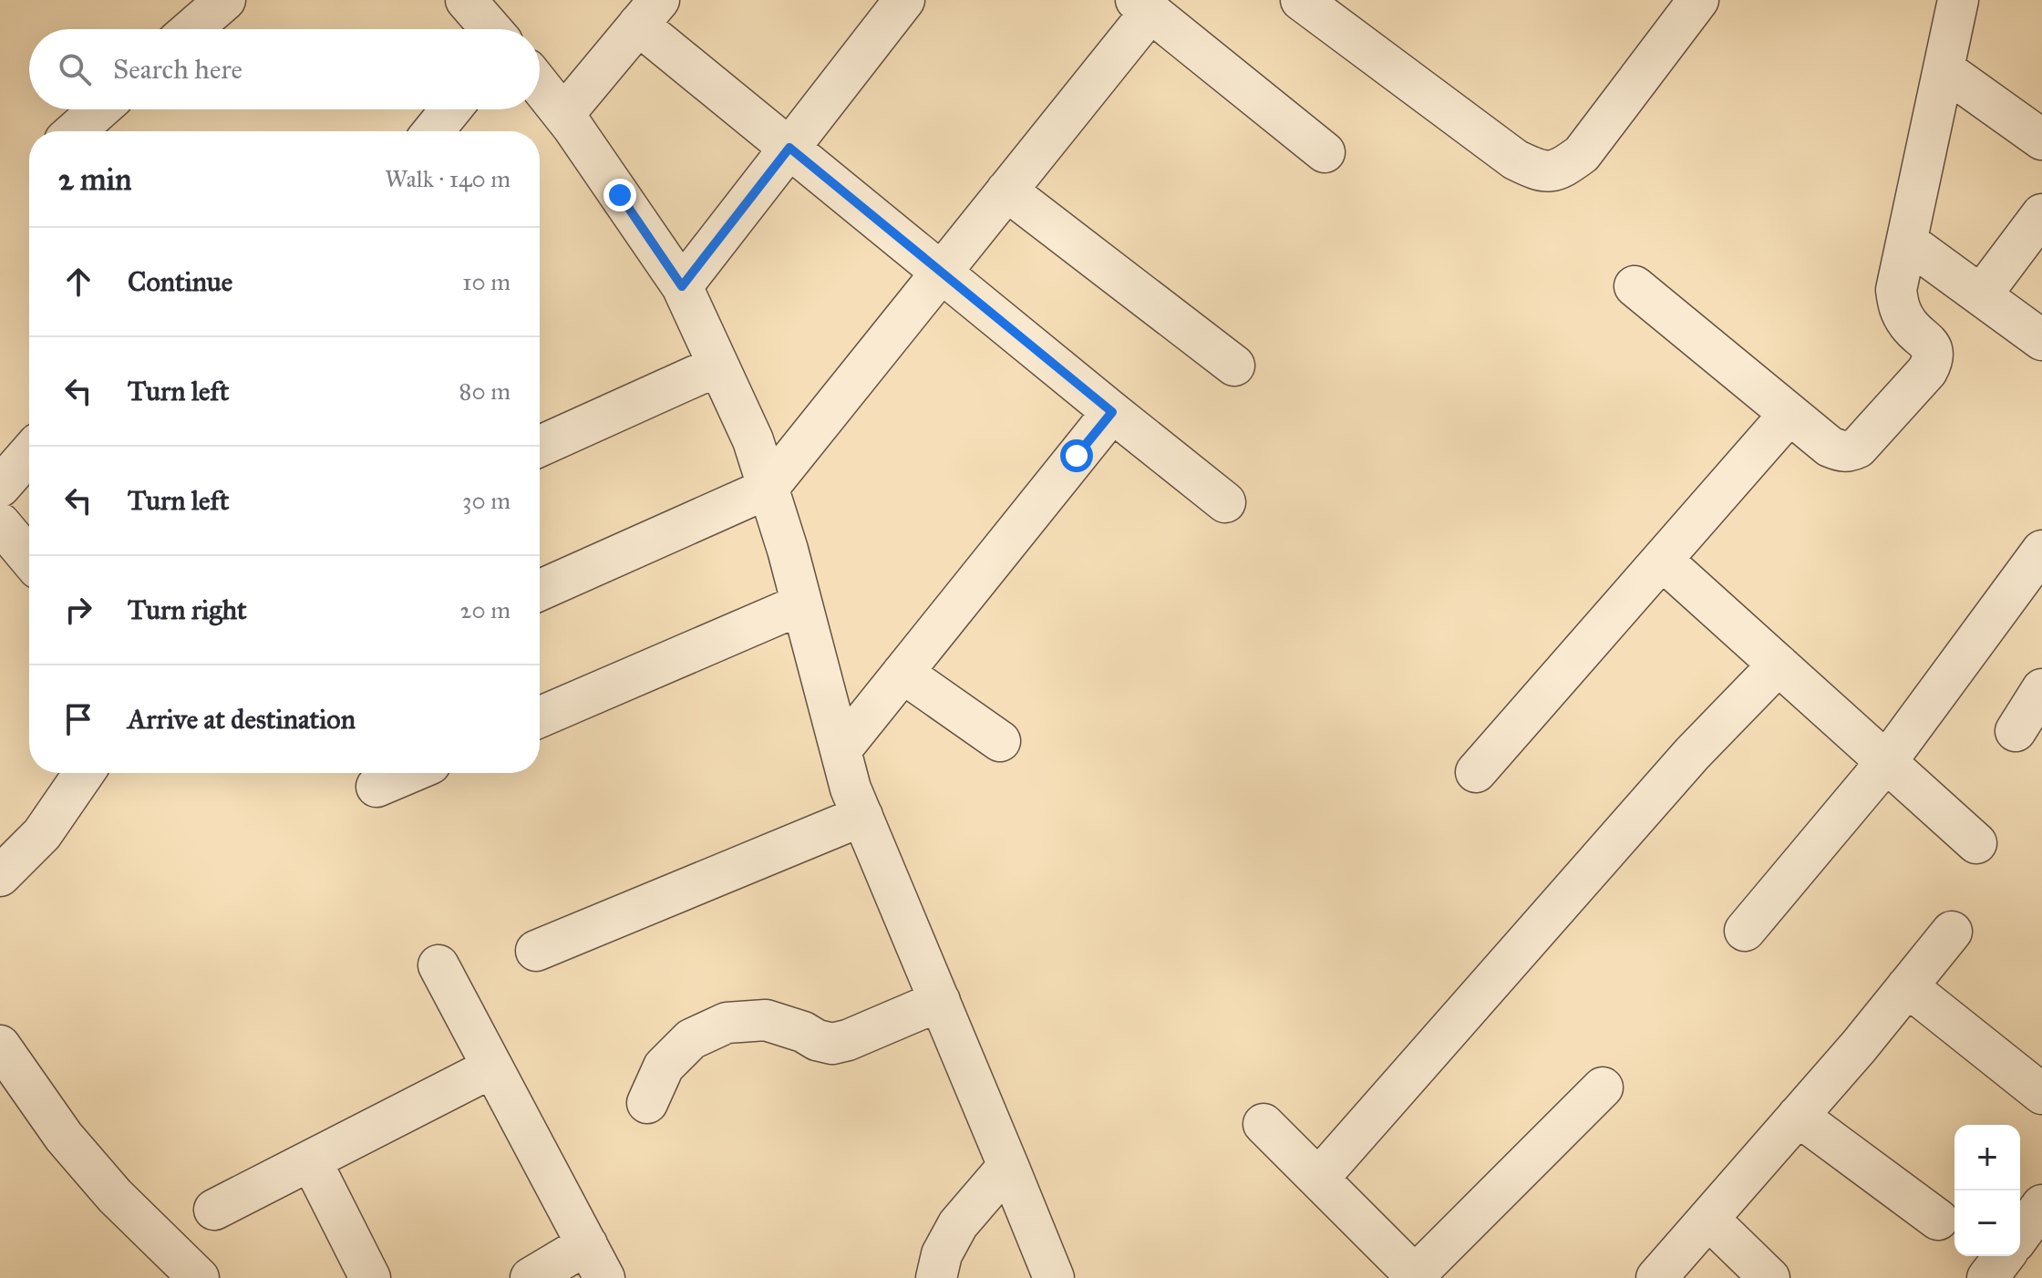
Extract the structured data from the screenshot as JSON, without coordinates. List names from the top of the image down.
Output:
{
  "page": {
    "search": "Search here",
    "heading": ["2 min", "Walk · 140 m"],
    "list": [
      ["Continue", "10 m"],
      ["Turn left", "80 m"],
      ["Turn left", "30 m"],
      ["Turn right", "20 m"],
      "Arrive at destination"
    ],
    "map_buttons": ["+", "−"]
  }
}
